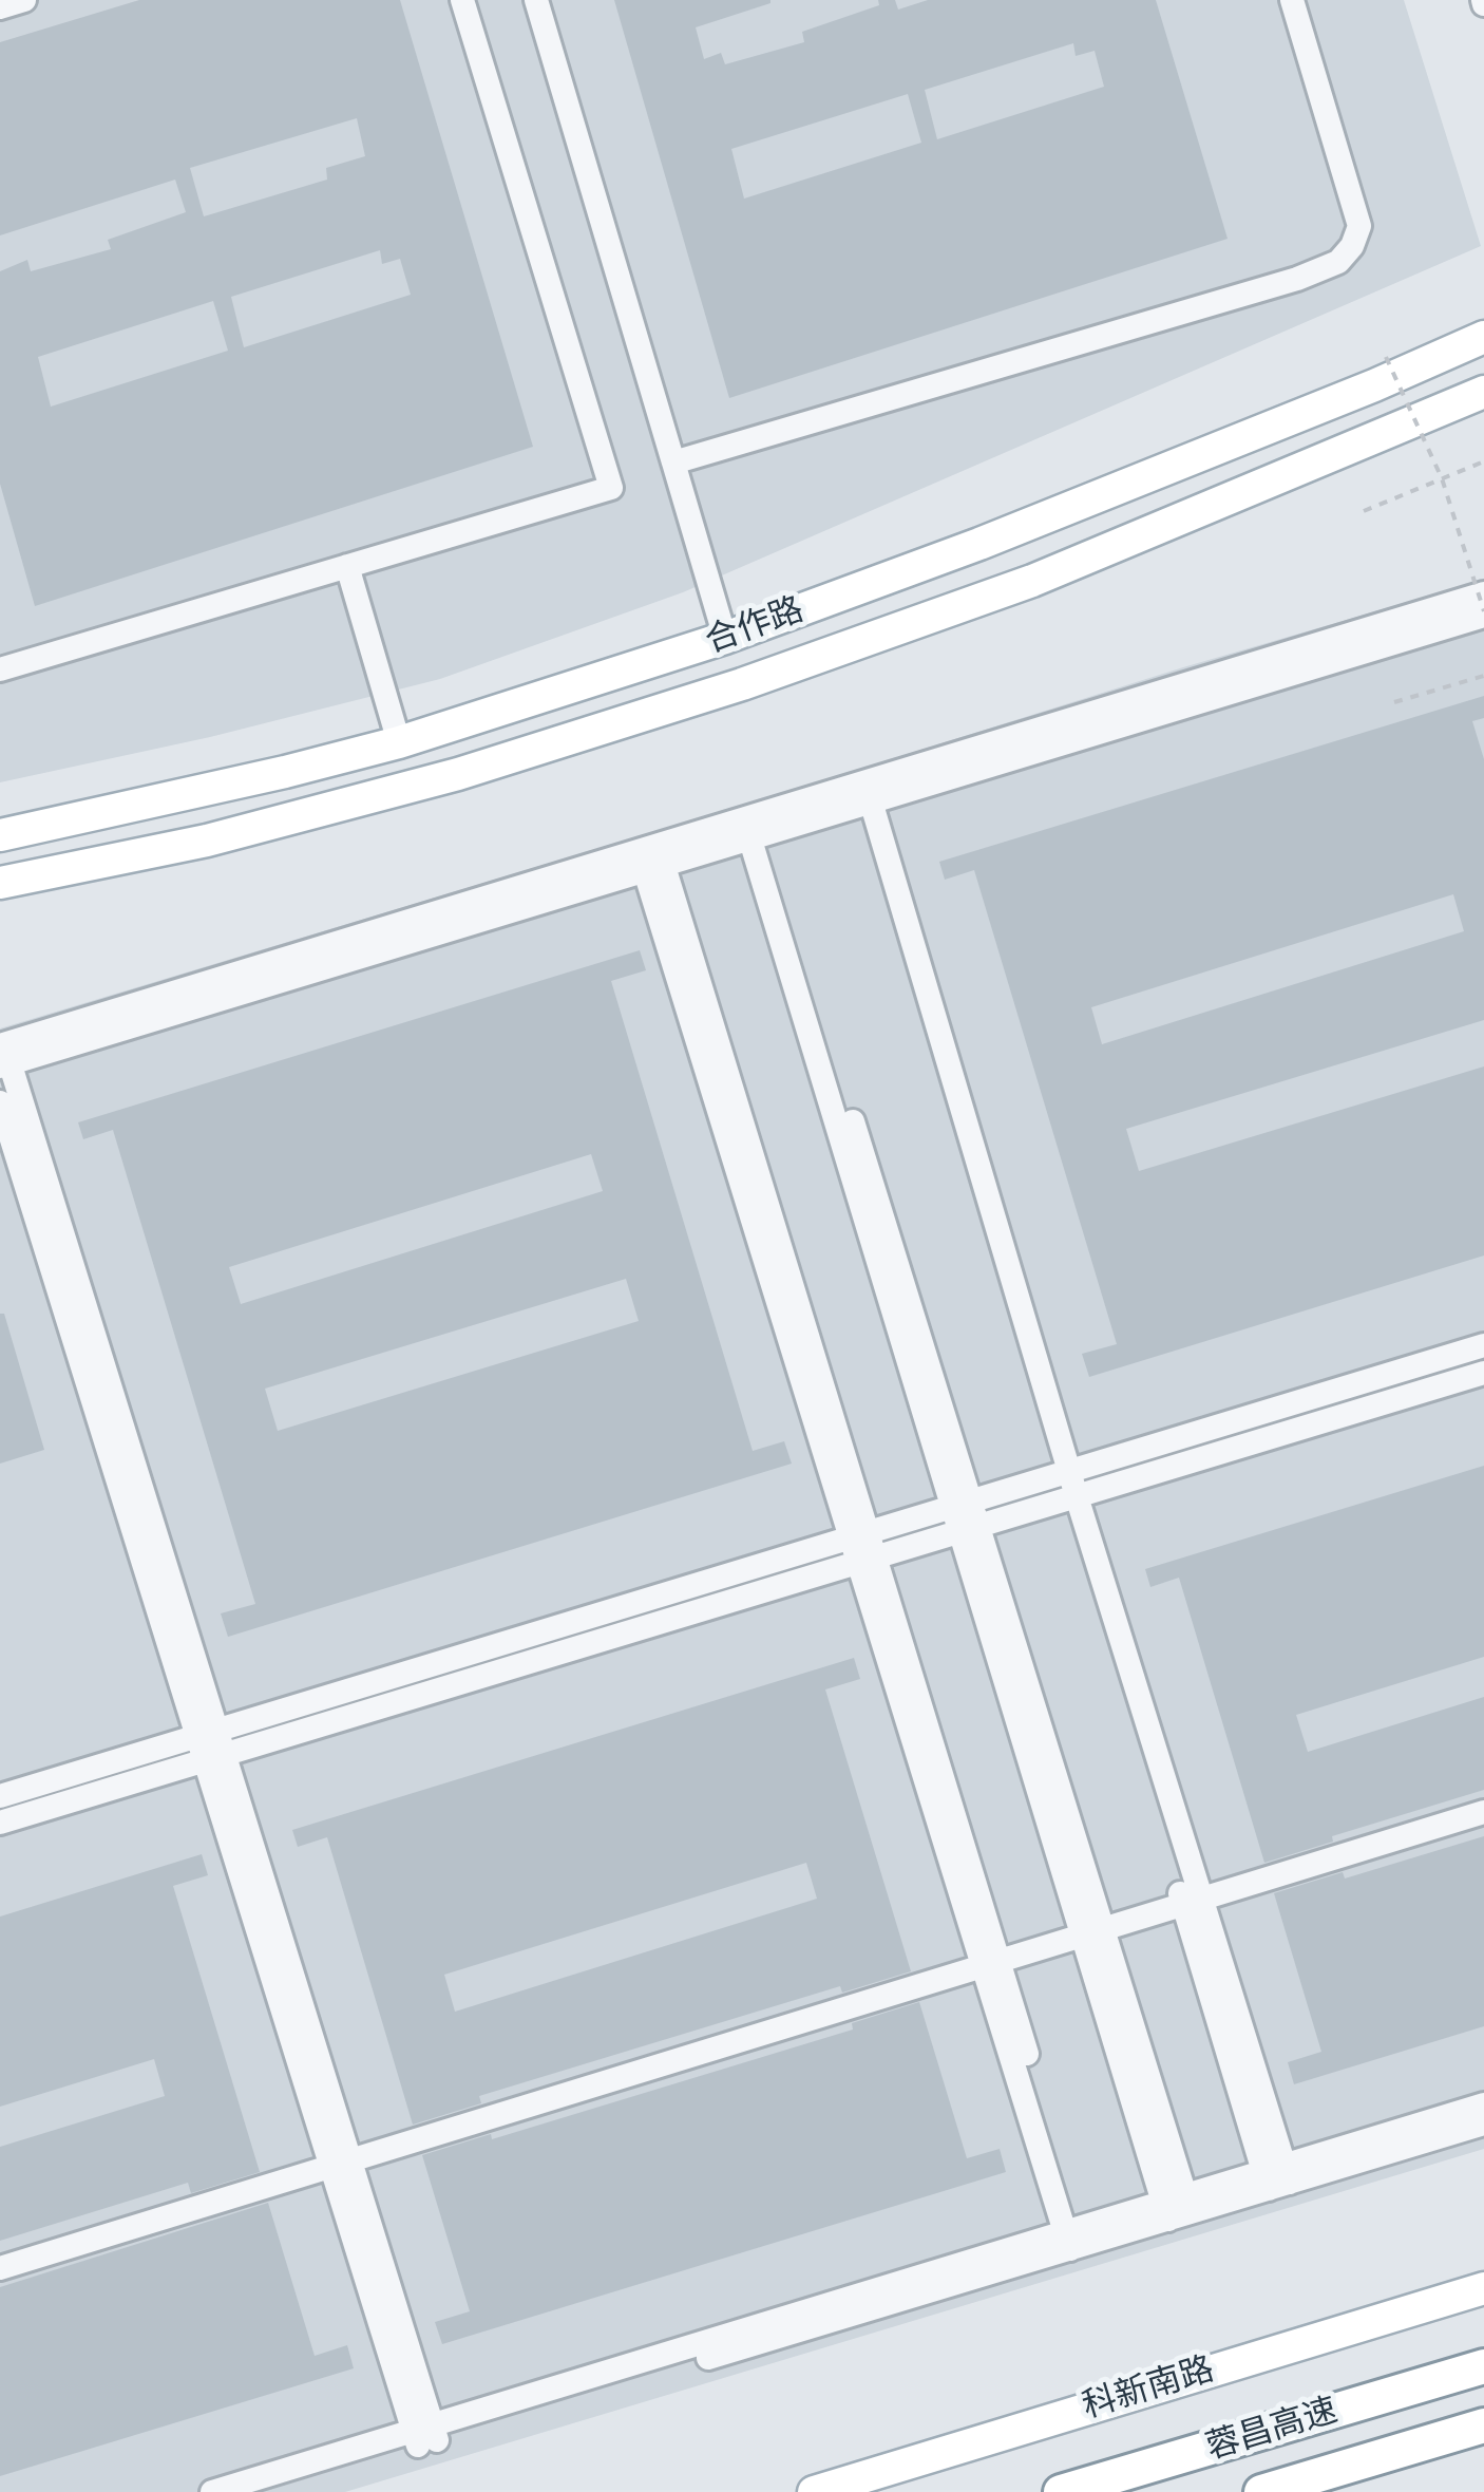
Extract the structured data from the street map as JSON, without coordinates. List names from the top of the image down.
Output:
{
  "streets": {
    "highway": ["蓉昌高速"],
    "main road": ["合作路", "科新南路"]
  }
}
